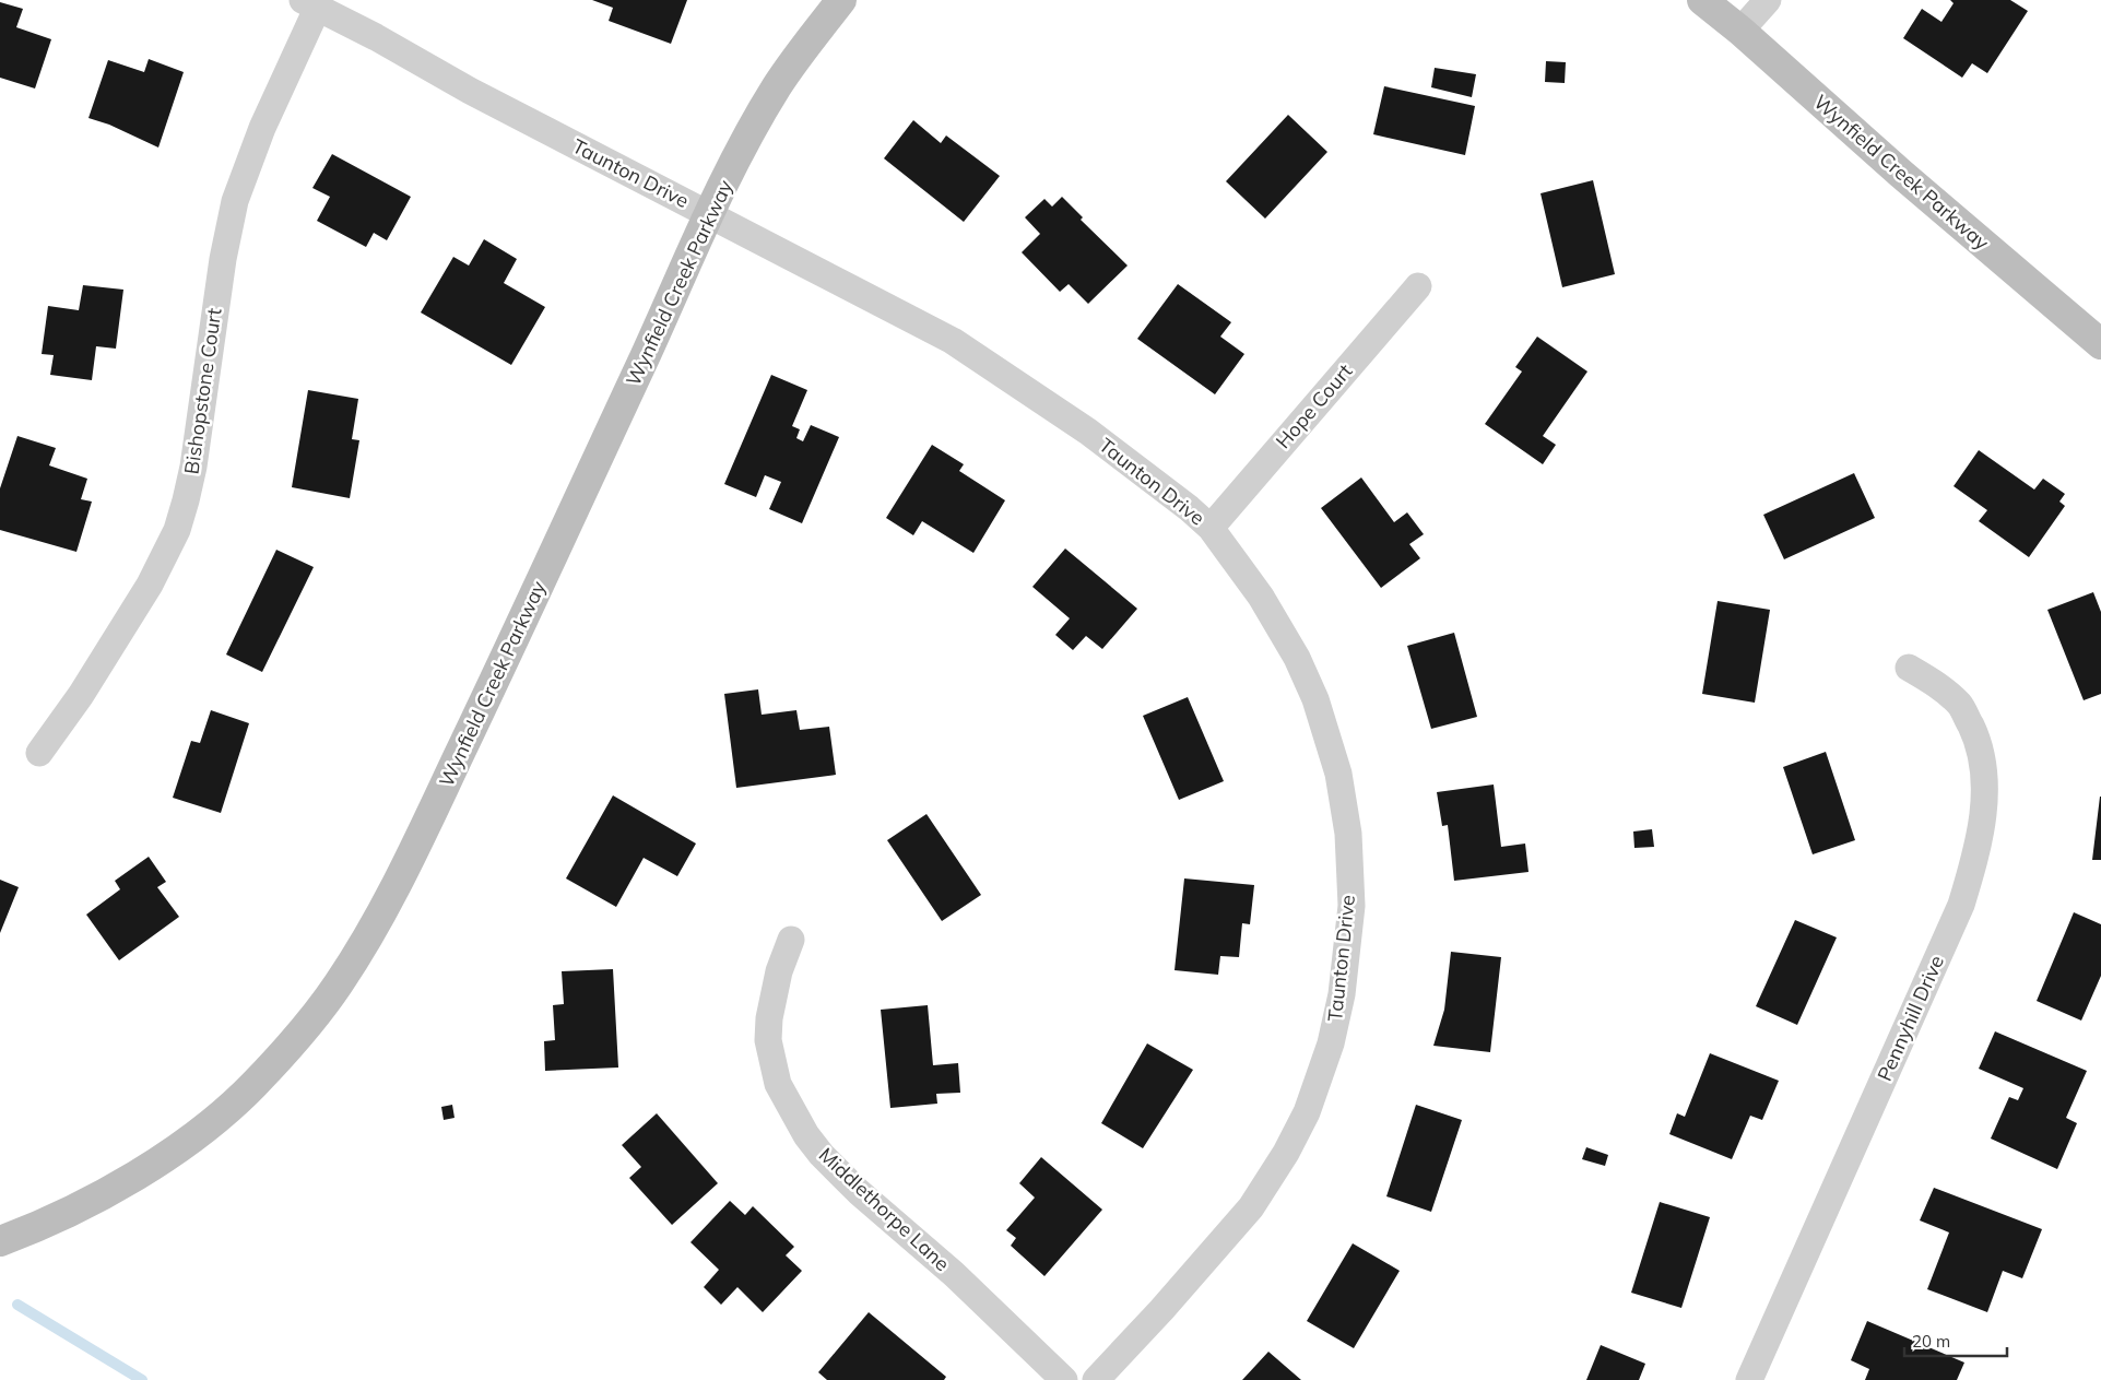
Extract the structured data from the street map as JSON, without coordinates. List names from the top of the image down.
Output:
{
  "streets": {
    "street": [
      "Wynfield Creek Parkway",
      "Taunton Drive",
      "Bishopstone Court",
      "Hope Court",
      "Pennyhill Drive",
      "Middlethorpe Lane"
    ]
  },
  "crossings": [
    ["Wynfield Creek Parkway", "Taunton Drive"],
    ["Taunton Drive", "Bishopstone Court"],
    ["Taunton Drive", "Hope Court"]
  ],
  "scale_bar": "20 m"
}
